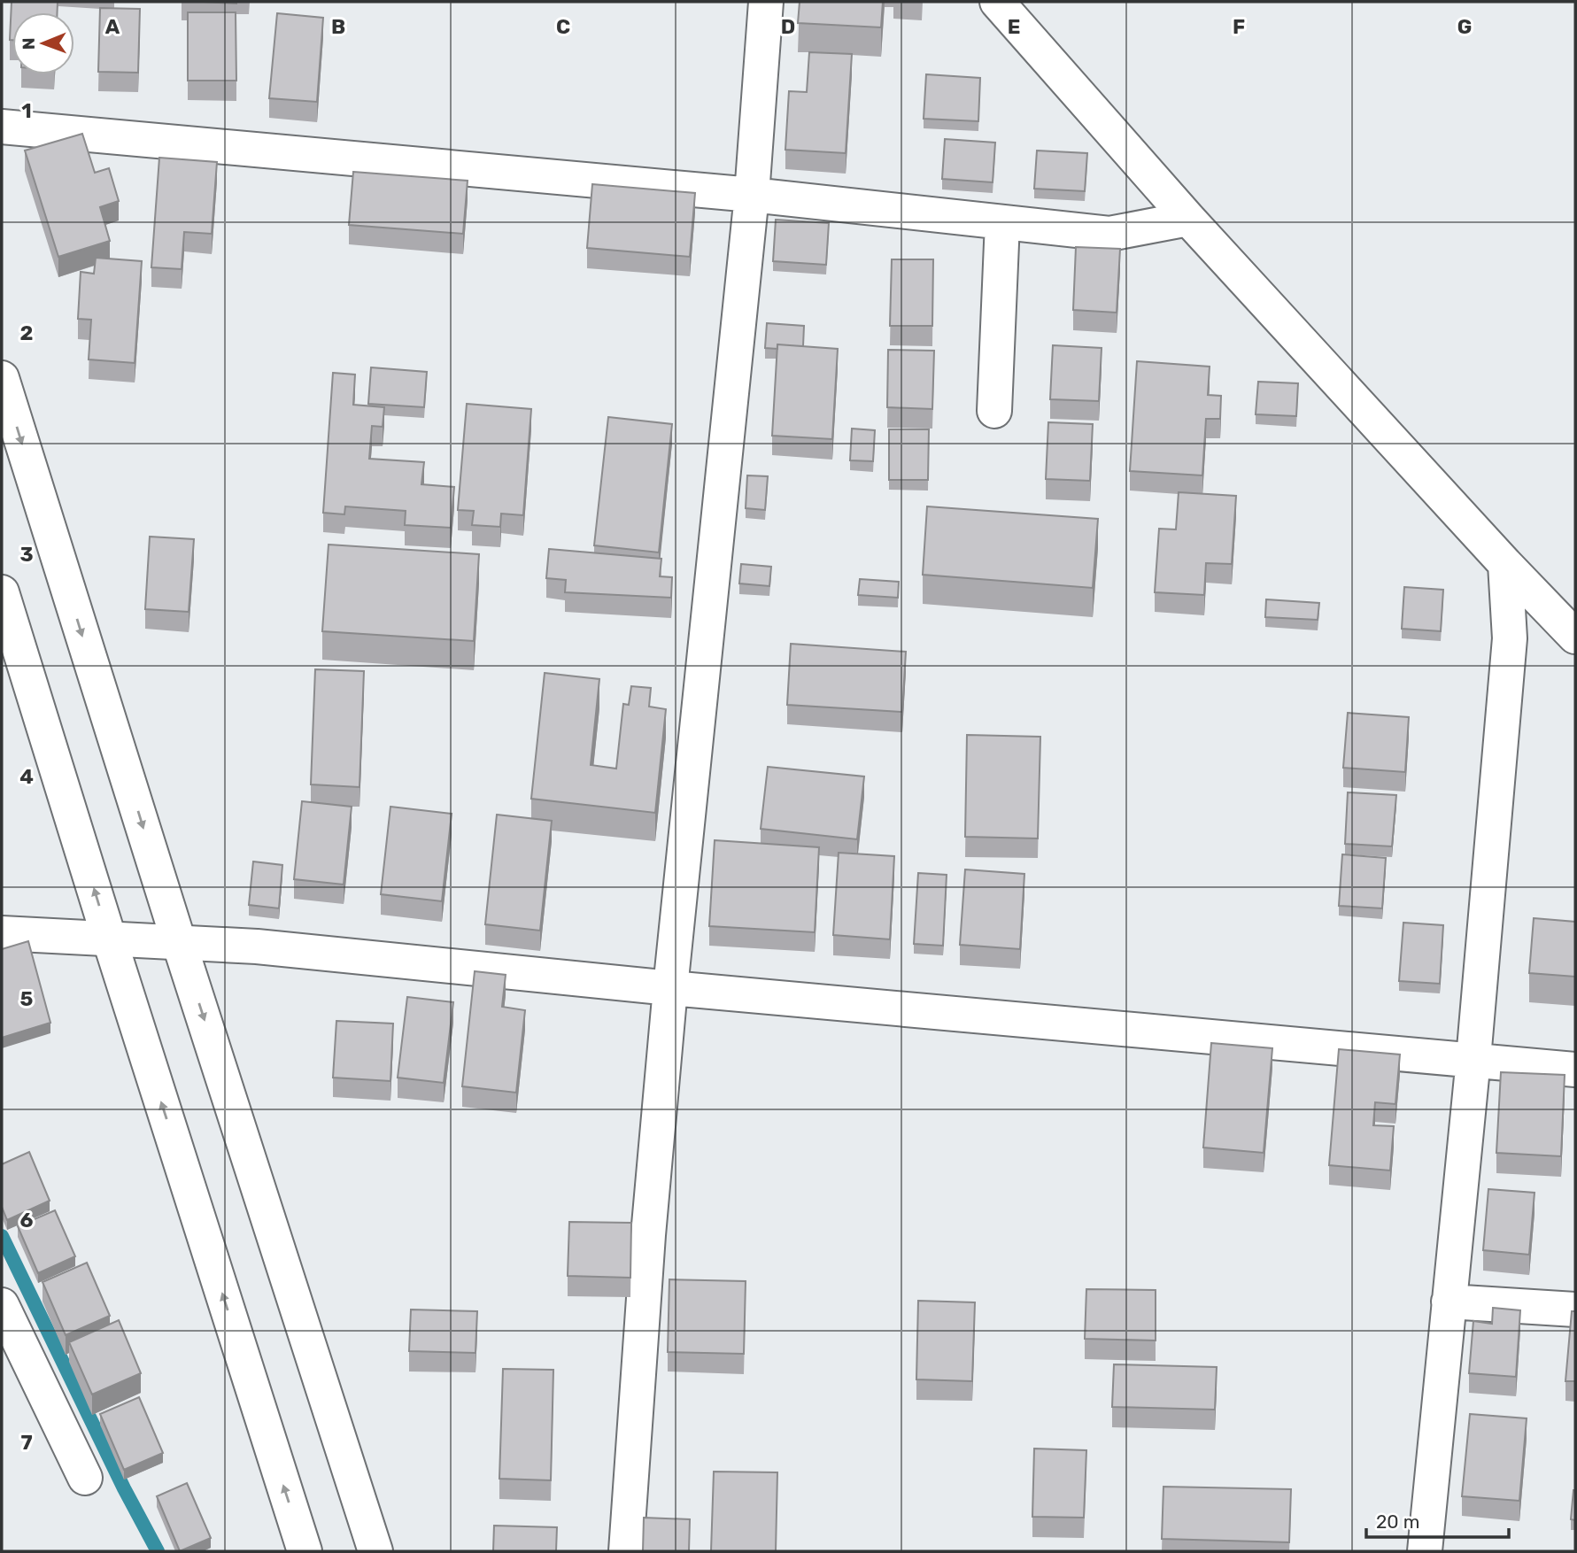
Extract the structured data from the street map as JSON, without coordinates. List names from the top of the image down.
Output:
{
  "scale_bar": "20 m",
  "north": "left",
  "grid": {
    "columns": [
      "A",
      "B",
      "C",
      "D",
      "E",
      "F",
      "G"
    ],
    "rows": [
      "1",
      "2",
      "3",
      "4",
      "5",
      "6",
      "7"
    ]
  }
}
